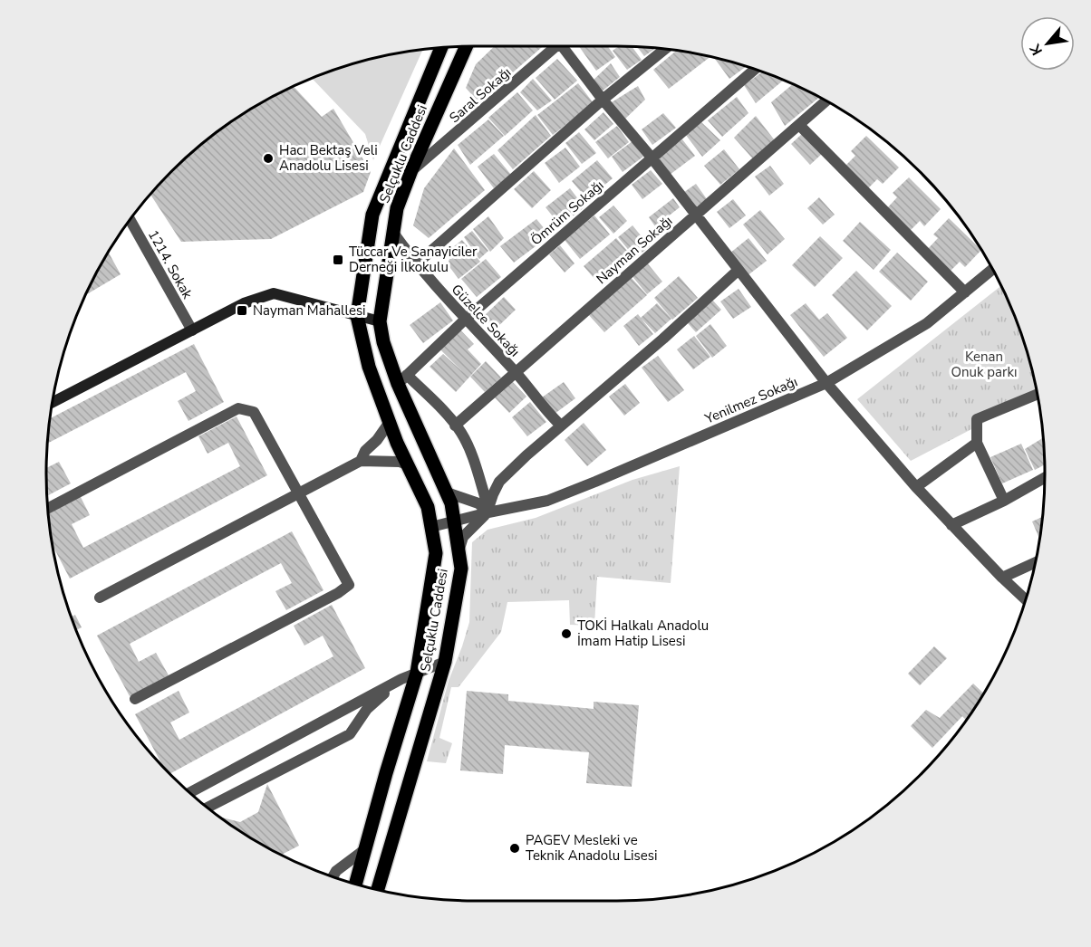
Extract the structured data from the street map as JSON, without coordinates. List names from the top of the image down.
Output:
{
  "streets": {
    "main road": ["Selçuklu Caddesi"],
    "street": [
      "Saral Sokağı",
      "Ömrüm Sokağı",
      "Nayman Sokağı",
      "1214. Sokak",
      "Güzelce Sokağı",
      "Yenilmez Sokağı"
    ]
  },
  "crossings": [
    ["Saral Sokağı", "Selçuklu Caddesi"],
    ["Selçuklu Caddesi", "Ömrüm Sokağı"],
    ["Selçuklu Caddesi", "Güzelce Sokağı"],
    ["Selçuklu Caddesi", "Yenilmez Sokağı"],
    ["Ömrüm Sokağı", "Güzelce Sokağı"],
    ["Nayman Sokağı", "Güzelce Sokağı"]
  ],
  "parks": ["Kenan Onuk parkı"],
  "places": {
    "other": ["Hacı Bektaş Veli Anadolu Lisesi", "TOKİ Halkalı Anadolu İmam Hatip Lisesi", "PAGEV Mesleki ve Teknik Anadolu Lisesi"],
    "transit": ["Tüccar Ve Sanayiciler Derneği İlkokulu", "Nayman Mahallesi"]
  },
  "north": "bottom left"
}
